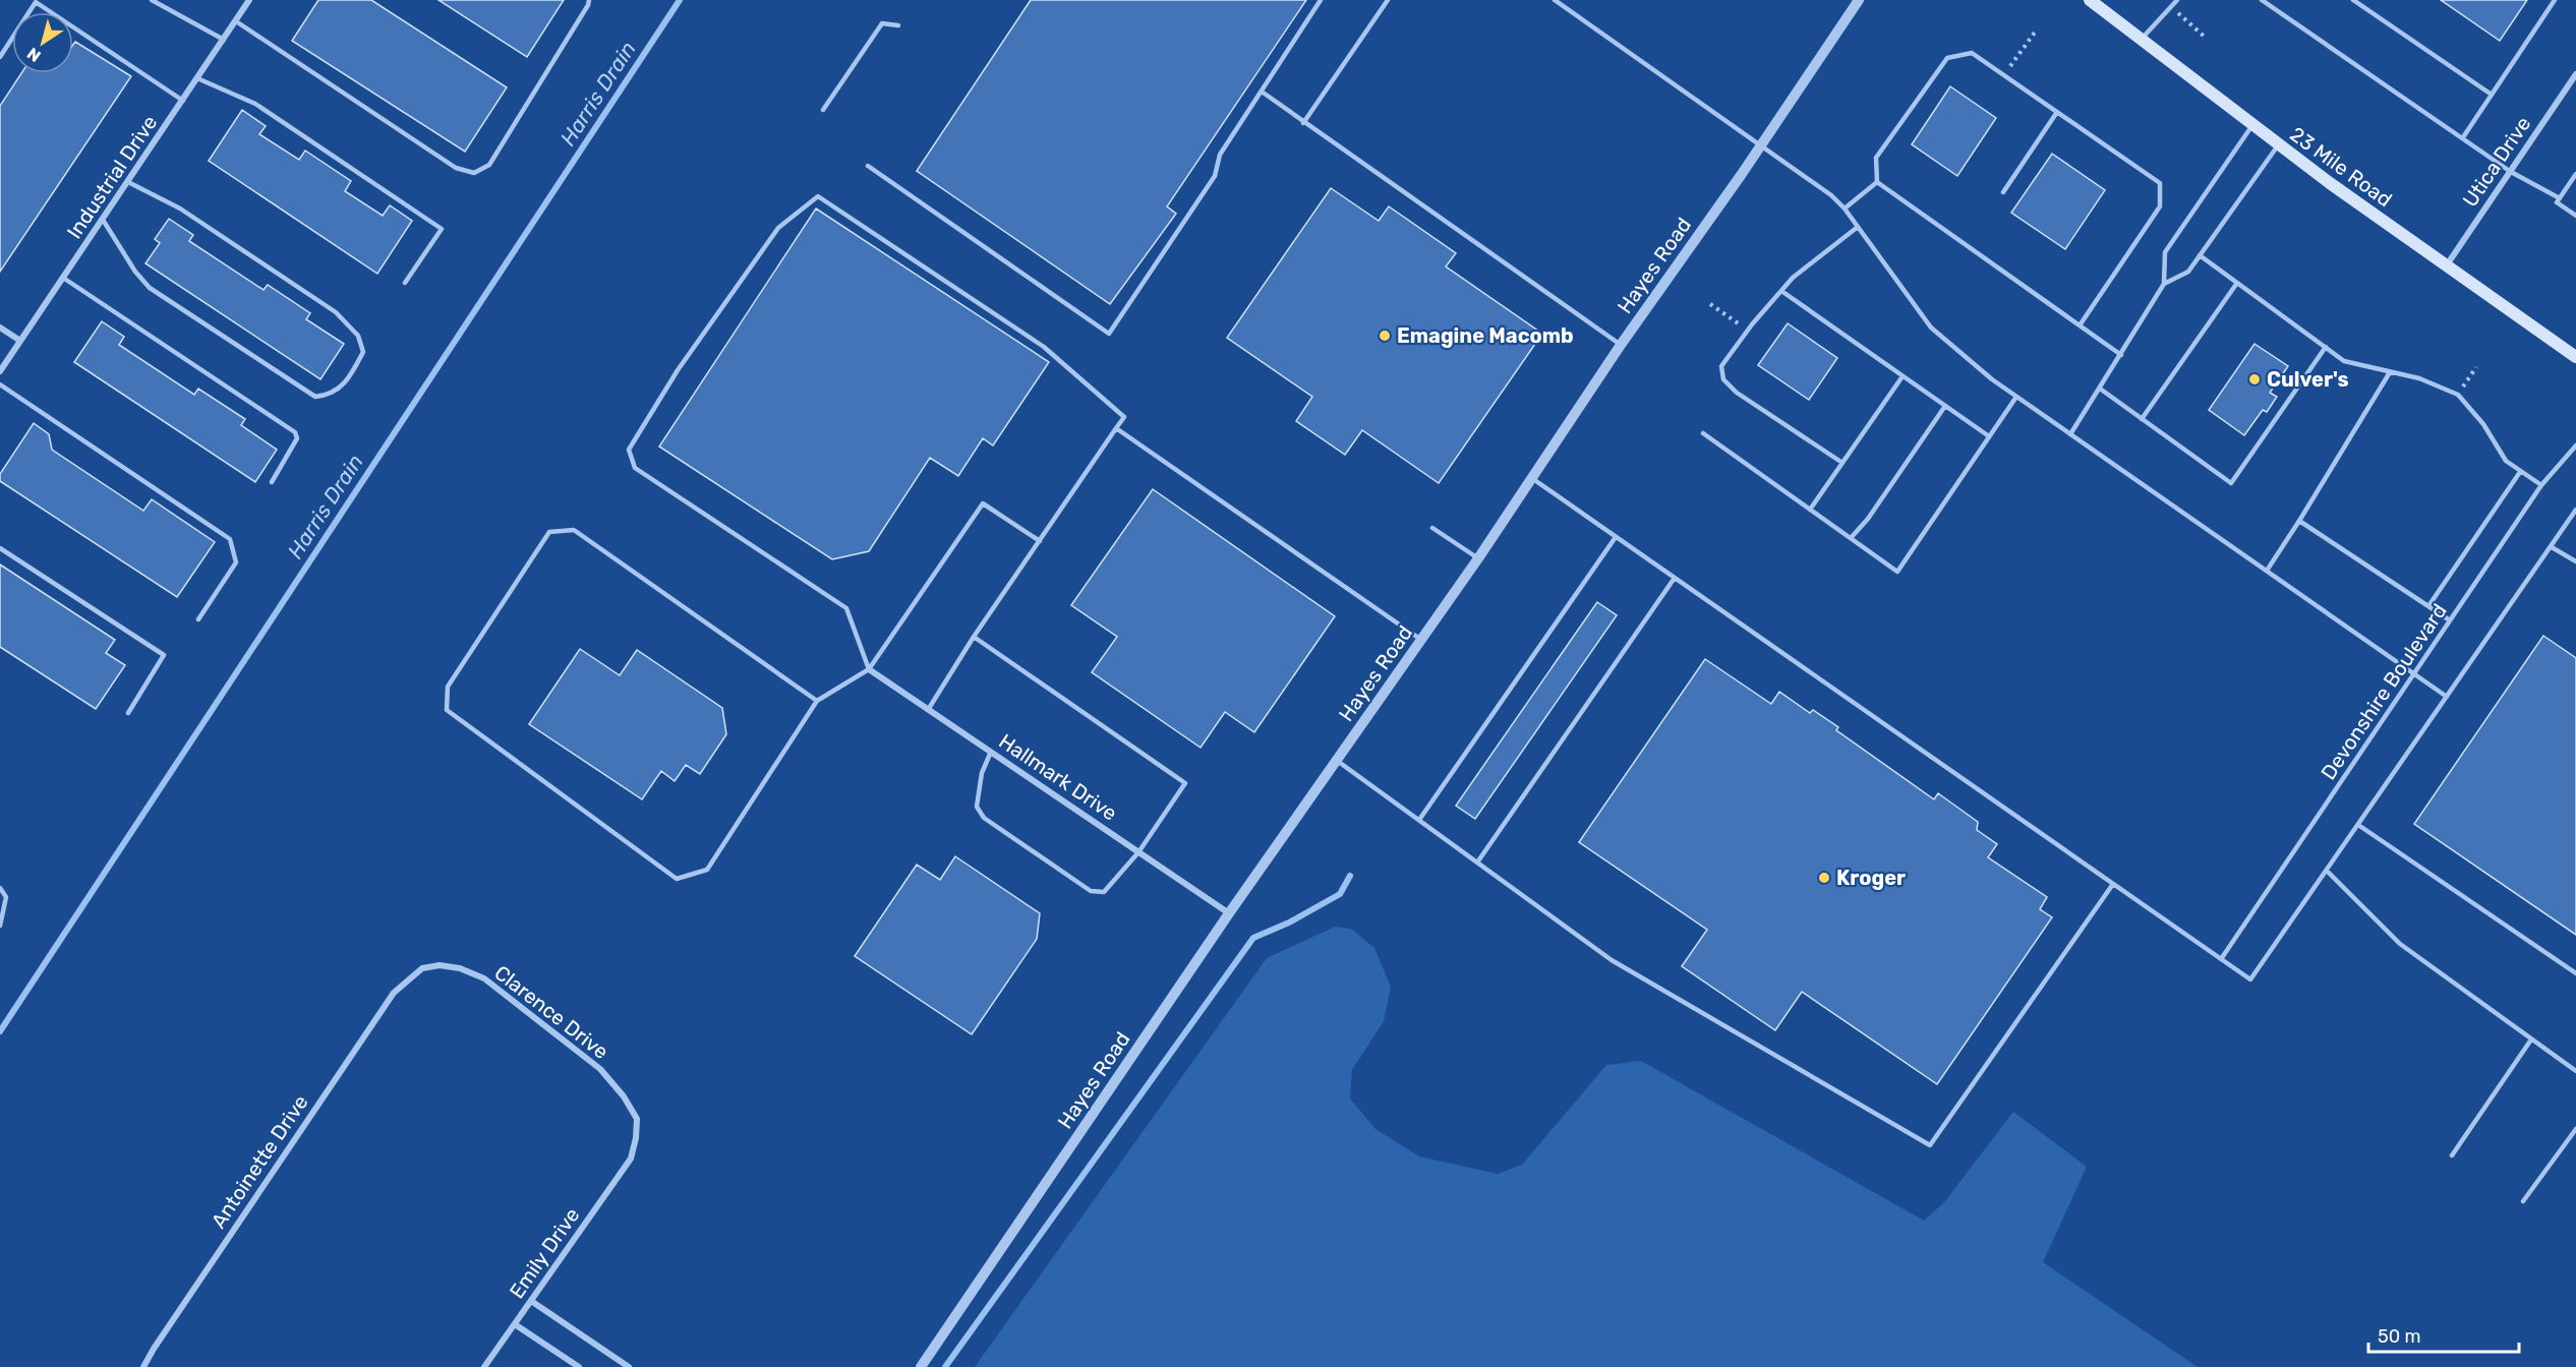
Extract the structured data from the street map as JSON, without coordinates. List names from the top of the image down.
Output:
{
  "streets": {
    "main road": ["23 Mile Road"],
    "street": [
      "Utica Drive",
      "Industrial Drive",
      "Hayes Road",
      "Hallmark Drive",
      "Clarence Drive",
      "Antoinette Drive",
      "Emily Drive"
    ],
    "lane": ["Devonshire Boulevard"]
  },
  "crossings": [
    ["Utica Drive", "23 Mile Road"],
    ["Hayes Road", "Hallmark Drive"],
    ["Clarence Drive", "Antoinette Drive"],
    ["Clarence Drive", "Emily Drive"]
  ],
  "water": ["Harris Drain"],
  "places": ["Emagine Macomb", "Culver's", "Kroger"],
  "scale_bar": "50 m",
  "north": "bottom left"
}
